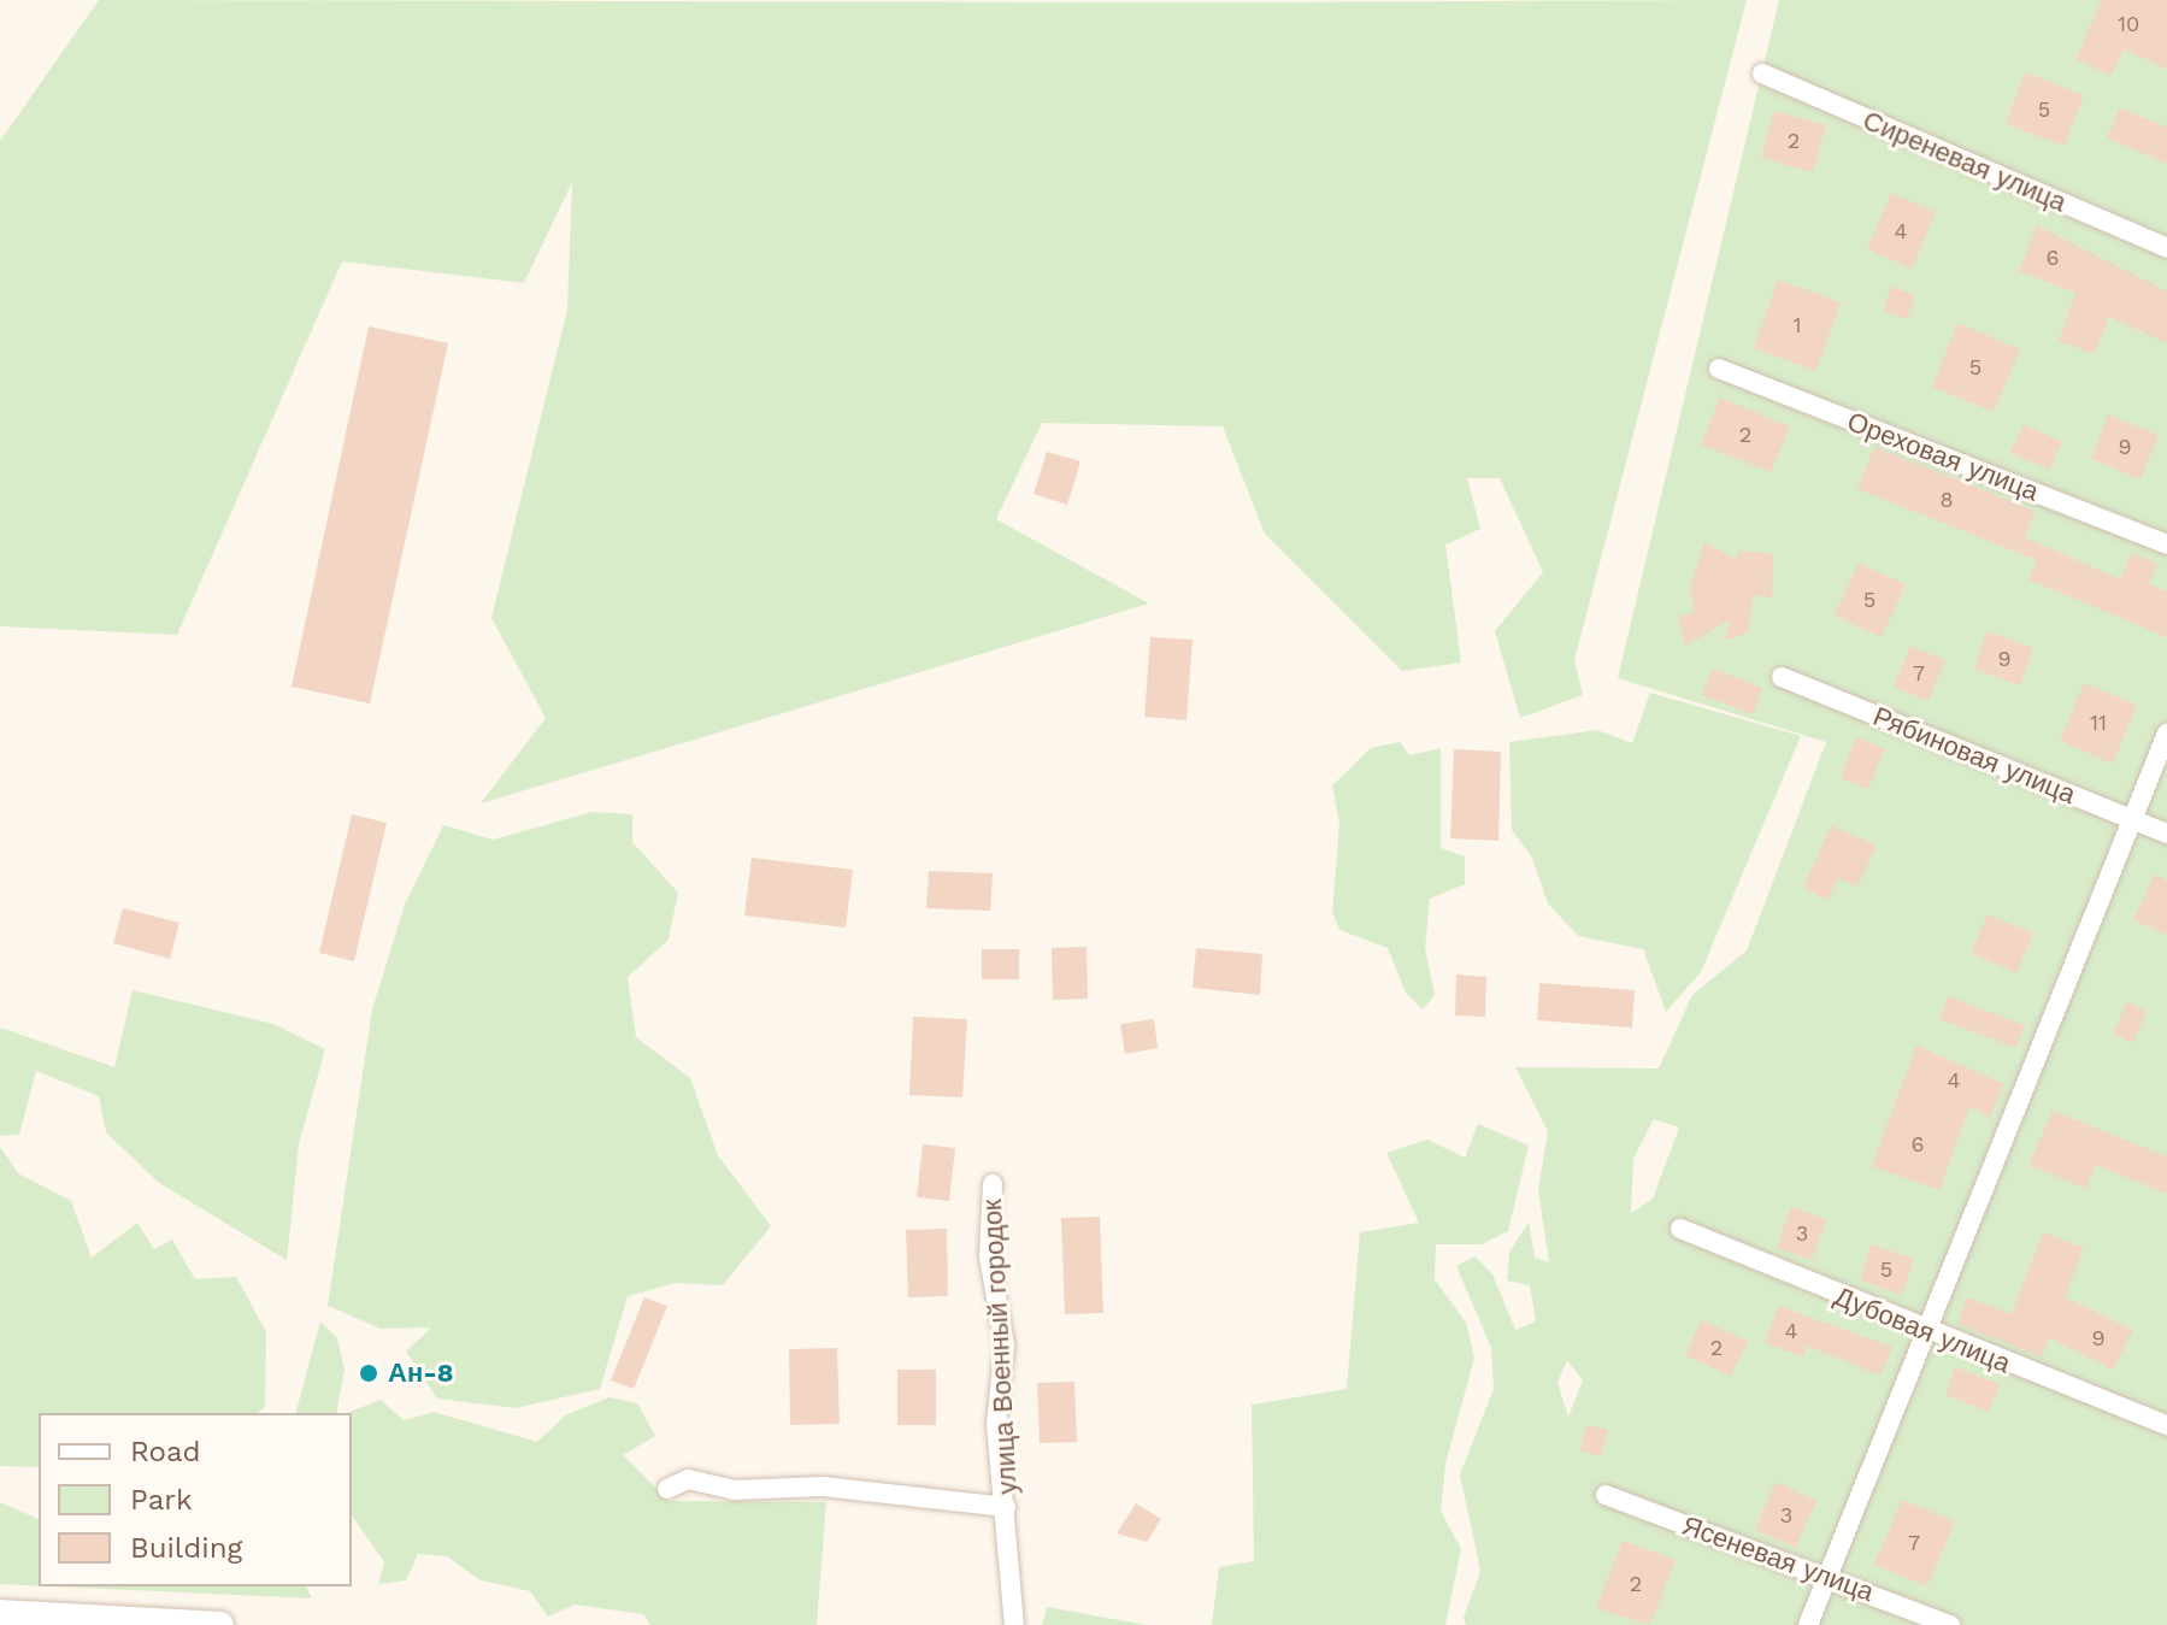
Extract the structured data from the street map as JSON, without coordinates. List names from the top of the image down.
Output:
{
  "streets": {
    "street": [
      "Сиреневая улица",
      "Ореховая улица",
      "Рябиновая улица",
      "Дубовая улица",
      "улица Военный городок",
      "Ясеневая улица"
    ]
  },
  "places": ["Ан-8"],
  "house_numbers": [
    "10",
    "5",
    "2",
    "4",
    "6",
    "1",
    "5",
    "2",
    "9",
    "8",
    "5",
    "9",
    "7",
    "11",
    "4",
    "6",
    "3",
    "5",
    "4",
    "9",
    "2",
    "3",
    "7",
    "2"
  ],
  "legend": ["Road", "Park", "Building"]
}
